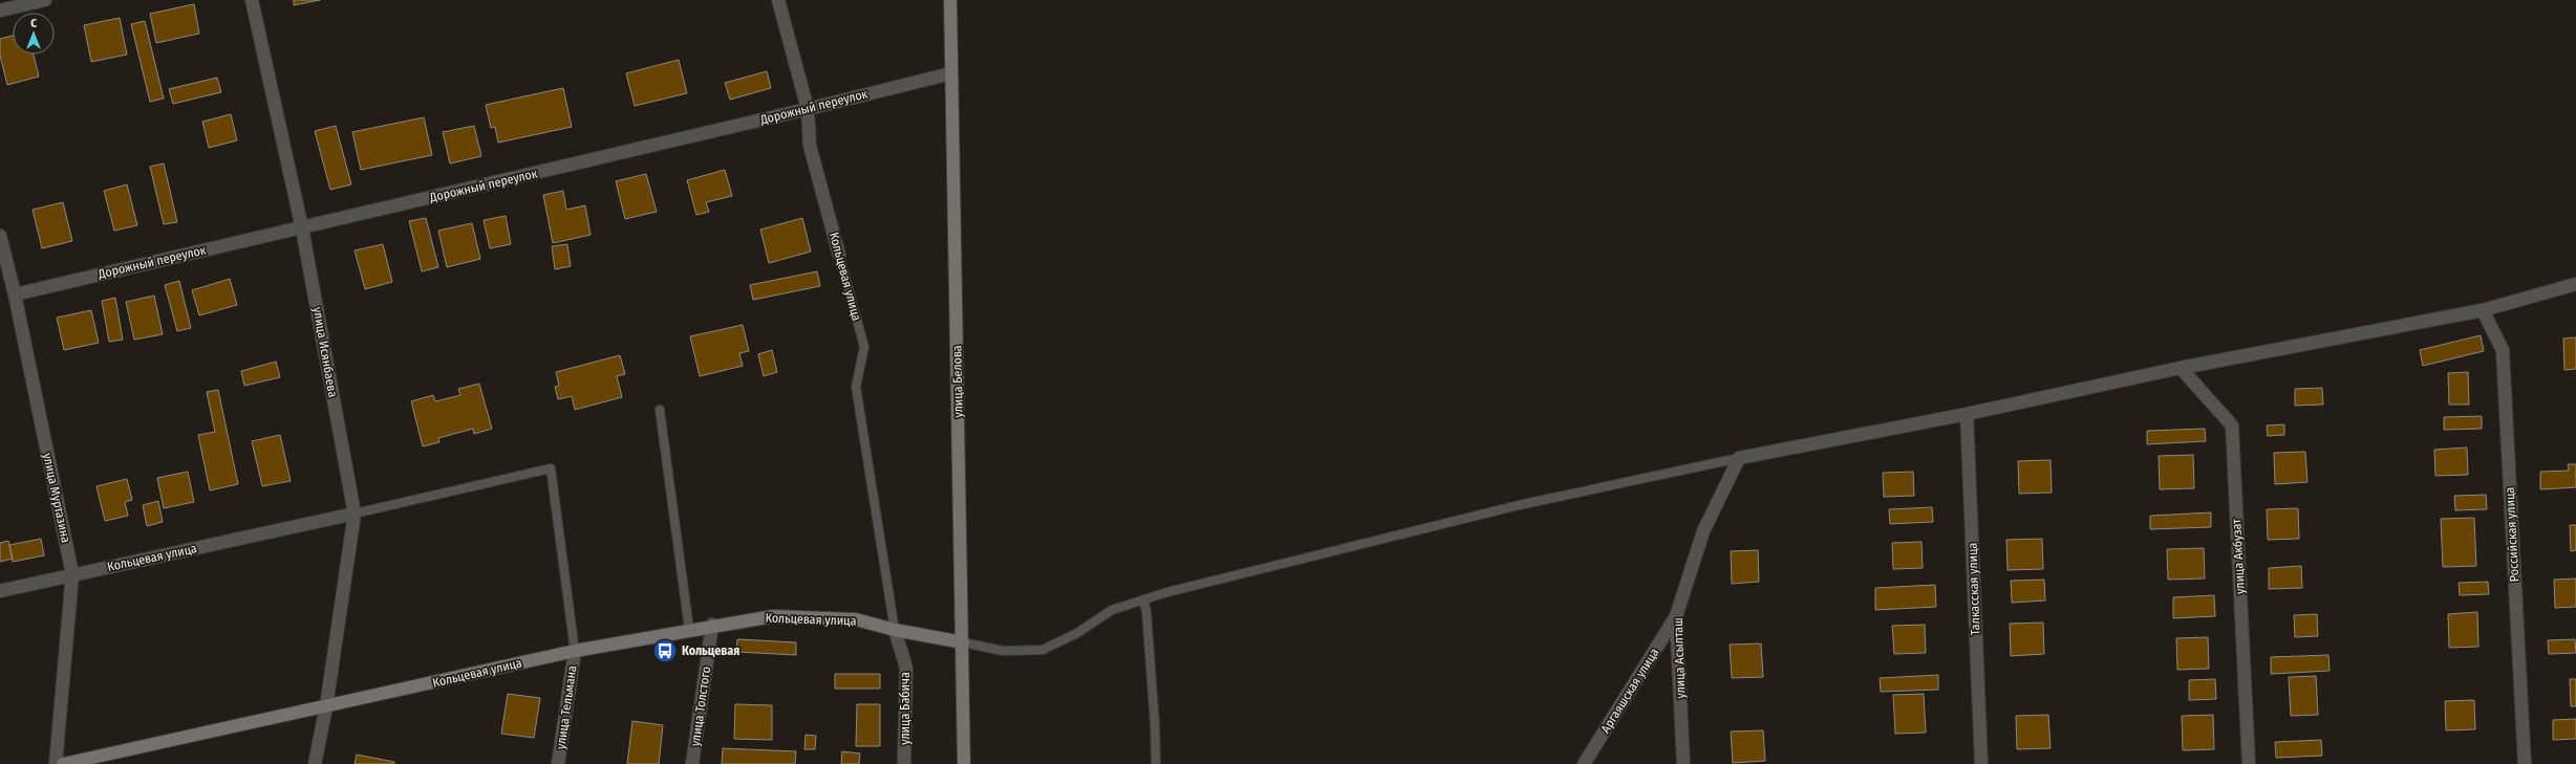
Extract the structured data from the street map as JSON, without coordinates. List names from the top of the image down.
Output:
{
  "streets": {
    "main road": ["Кольцевая улица", "улица Белова"],
    "street": [
      "Дорожный переулок",
      "улица Исянбаева",
      "улица Муртазина",
      "Российская улица",
      "улица Акбузат",
      "Талкасская улица",
      "улица Асылташ",
      "Аргаяшская улица",
      "улица Толстого",
      "улица Тельмана",
      "улица Бабича"
    ]
  },
  "crossings": [
    ["Дорожный переулок", "Кольцевая улица"],
    ["Дорожный переулок", "улица Исянбаева"],
    ["Дорожный переулок", "улица Белова"],
    ["Дорожный переулок", "улица Муртазина"],
    ["Кольцевая улица", "улица Исянбаева"],
    ["Кольцевая улица", "улица Белова"],
    ["Кольцевая улица", "улица Муртазина"],
    ["Кольцевая улица", "улица Толстого"],
    ["Кольцевая улица", "улица Тельмана"],
    ["Кольцевая улица", "улица Бабича"],
    ["улица Асылташ", "Аргаяшская улица"]
  ],
  "places": {
    "bus stop": ["Кольцевая"]
  },
  "north": "top"
}
